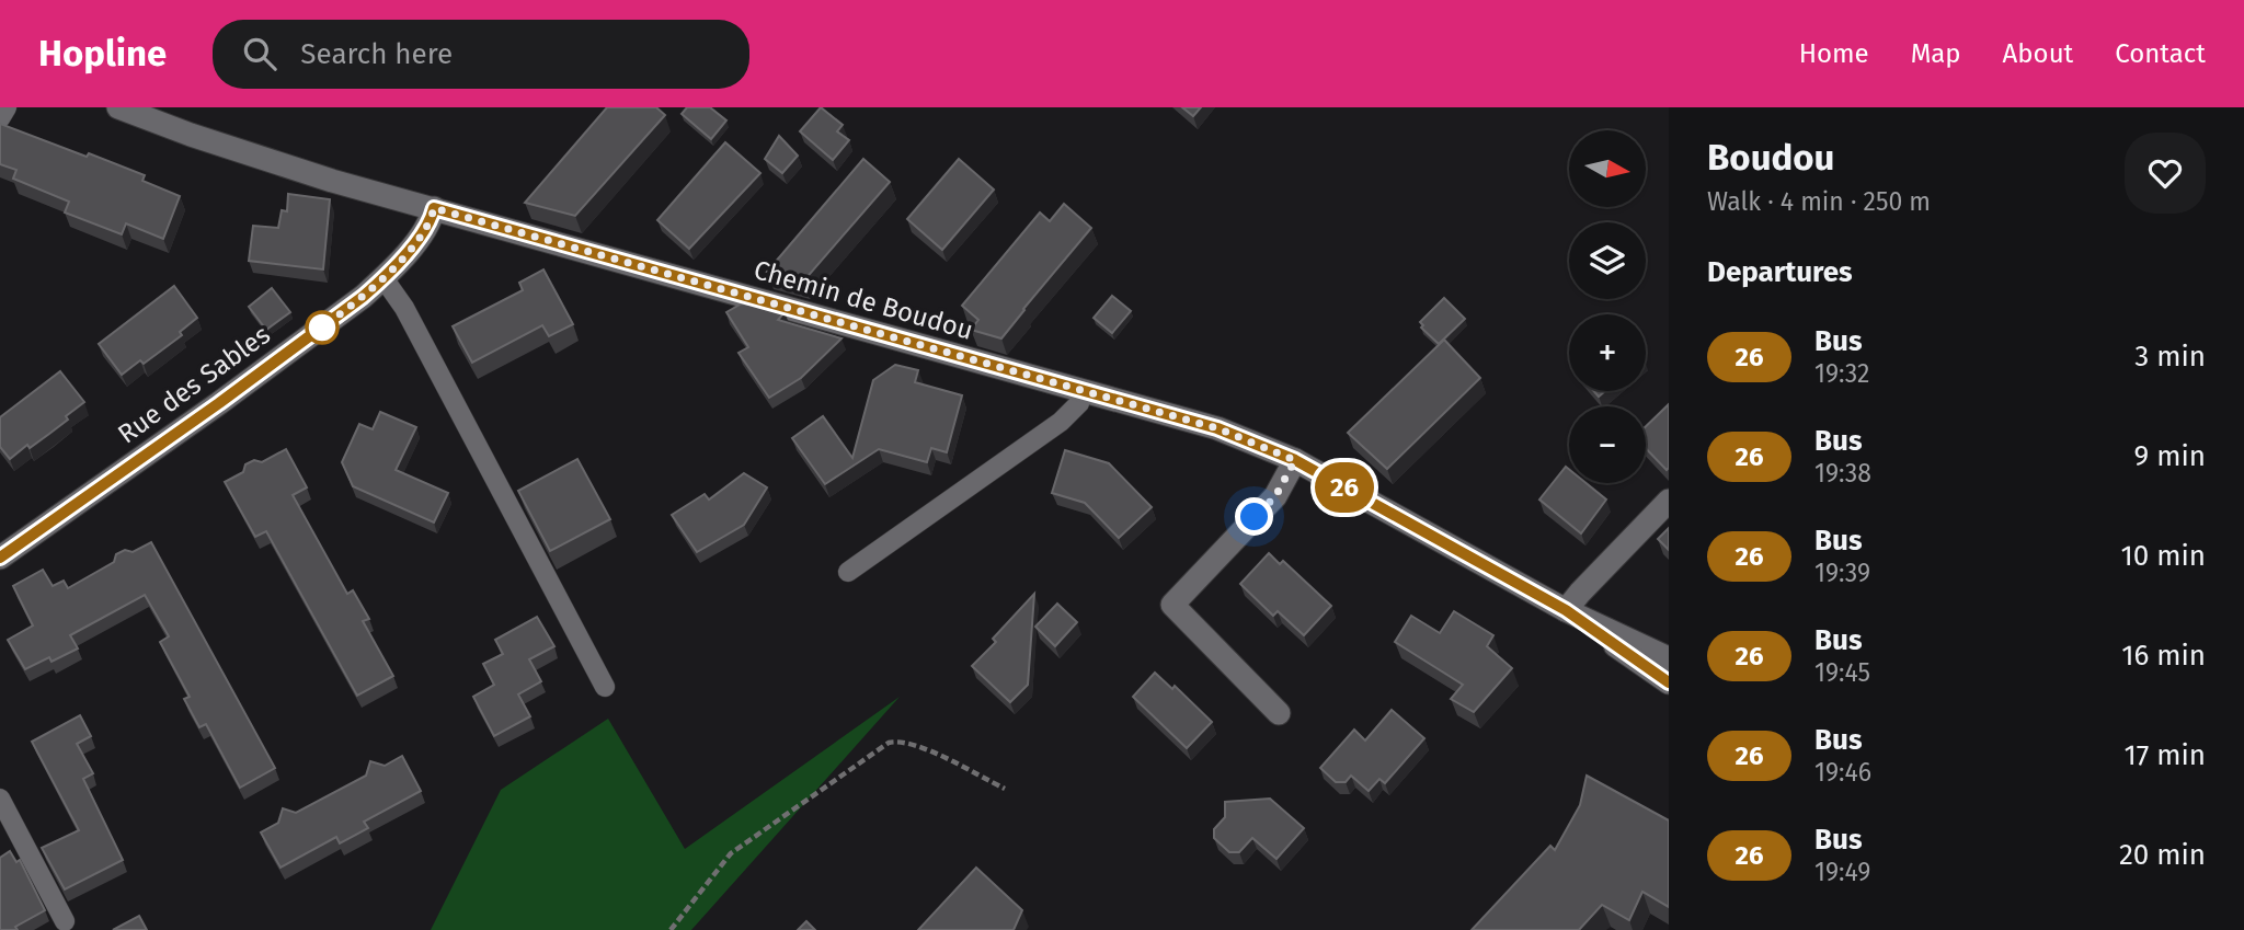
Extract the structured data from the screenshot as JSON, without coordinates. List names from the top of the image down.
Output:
{
  "streets": {
    "street": ["Chemin de Boudou", "Rue des Sables"]
  },
  "crossings": [
    ["Chemin de Boudou", "Rue des Sables"]
  ],
  "lines": ["bus line 26"],
  "north": "right",
  "page": {
    "header": "Hopline",
    "search": "Search here",
    "nav": [
      "Home",
      "Map",
      "About",
      "Contact"
    ],
    "on_map": "26",
    "heading": [
      ["Boudou", "Walk · 4 min · 250 m"],
      "Departures"
    ],
    "map_buttons": ["+", "−"],
    "list": [
      {
        "mark": "26",
        "name": "Bus",
        "note": "19:32",
        "value": "3 min"
      },
      {
        "mark": "26",
        "name": "Bus",
        "note": "19:38",
        "value": "9 min"
      },
      {
        "mark": "26",
        "name": "Bus",
        "note": "19:39",
        "value": "10 min"
      },
      {
        "mark": "26",
        "name": "Bus",
        "note": "19:45",
        "value": "16 min"
      },
      {
        "mark": "26",
        "name": "Bus",
        "note": "19:46",
        "value": "17 min"
      },
      {
        "mark": "26",
        "name": "Bus",
        "note": "19:49",
        "value": "20 min"
      }
    ]
  }
}
